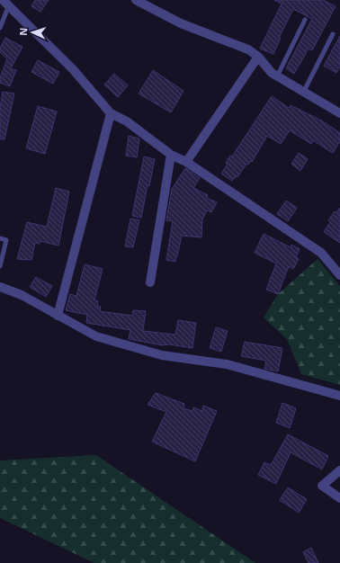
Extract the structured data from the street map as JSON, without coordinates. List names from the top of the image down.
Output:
{
  "north": "left"
}
